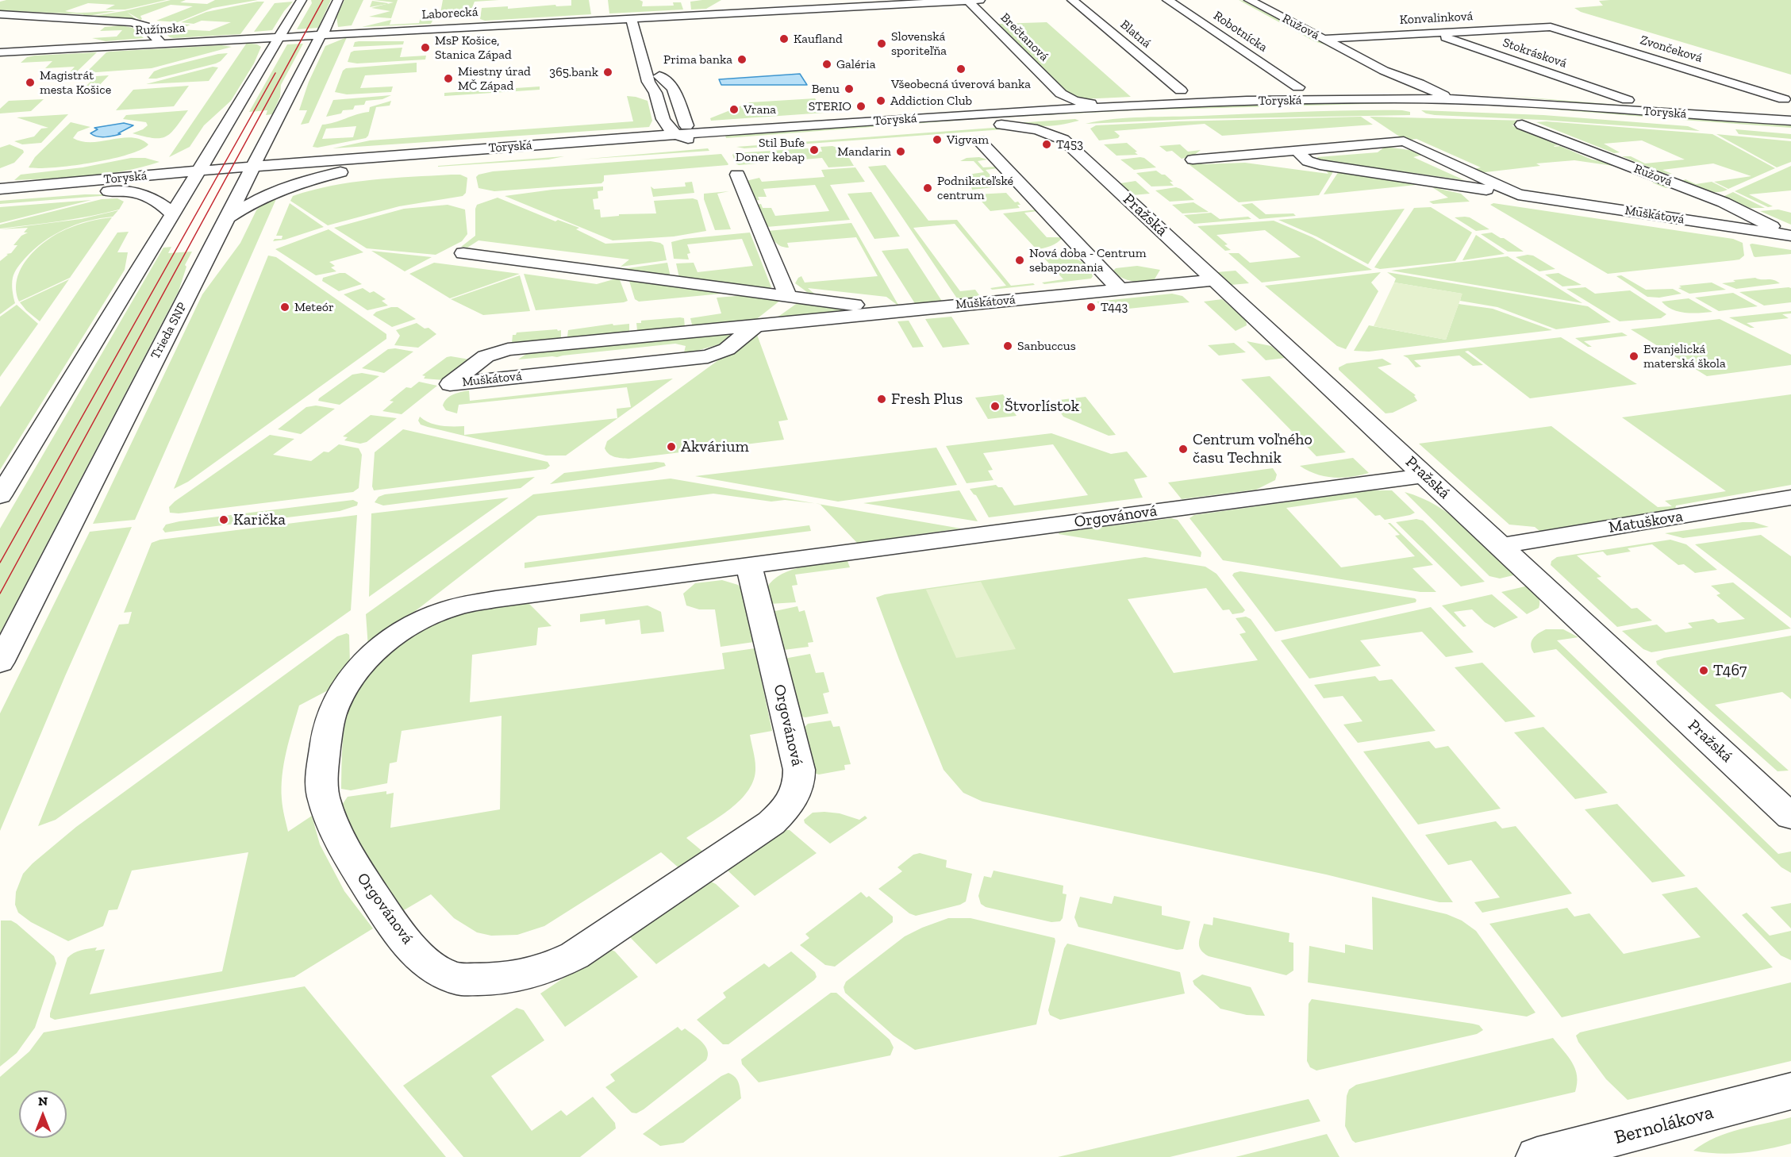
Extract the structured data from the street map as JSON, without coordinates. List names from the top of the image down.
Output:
{
  "streets": {
    "street": [
      "Laborecká",
      "Konvalinková",
      "Ružová",
      "Ružínska",
      "Robotnícka",
      "Blatná",
      "Brečtanová",
      "Zvončeková",
      "Stokrásková",
      "Toryská",
      "Pražská",
      "Muškátová",
      "Trieda SNP",
      "Orgovánová",
      "Matuškova",
      "Bernolákova"
    ]
  },
  "crossings": [
    ["Laborecká", "Ružínska"],
    ["Laborecká", "Brečtanová"],
    ["Laborecká", "Trieda SNP"],
    ["Konvalinková", "Ružová"],
    ["Konvalinková", "Zvončeková"],
    ["Konvalinková", "Stokrásková"],
    ["Ružová", "Toryská"],
    ["Ružová", "Muškátová"],
    ["Ružínska", "Trieda SNP"],
    ["Toryská", "Pražská"],
    ["Toryská", "Trieda SNP"],
    ["Pražská", "Muškátová"],
    ["Pražská", "Orgovánová"],
    ["Pražská", "Matuškova"]
  ],
  "places": [
    "Kaufland",
    "Slovenská sporiteľňa",
    "MsP Košice, Stanica Západ",
    "Prima banka",
    "Galéria",
    "Všeobecná úverová banka",
    "365.bank",
    "Miestny úrad MČ Západ",
    "Magistrát mesta Košice",
    "Benu",
    "Addiction Club",
    "STERIO",
    "Vrana",
    "Vigvam",
    "T453",
    "Stil Bufe Doner kebap",
    "Mandarin",
    "Podnikateľské centrum",
    "Nová doba - Centrum sebapoznania",
    "Meteór",
    "T443",
    "Sanbuccus",
    "Evanjelická materská škola",
    "Fresh Plus",
    "Štvorlístok",
    "Akvárium",
    "Centrum voľného času Technik",
    "Karička",
    "T467"
  ],
  "north": "top"
}
